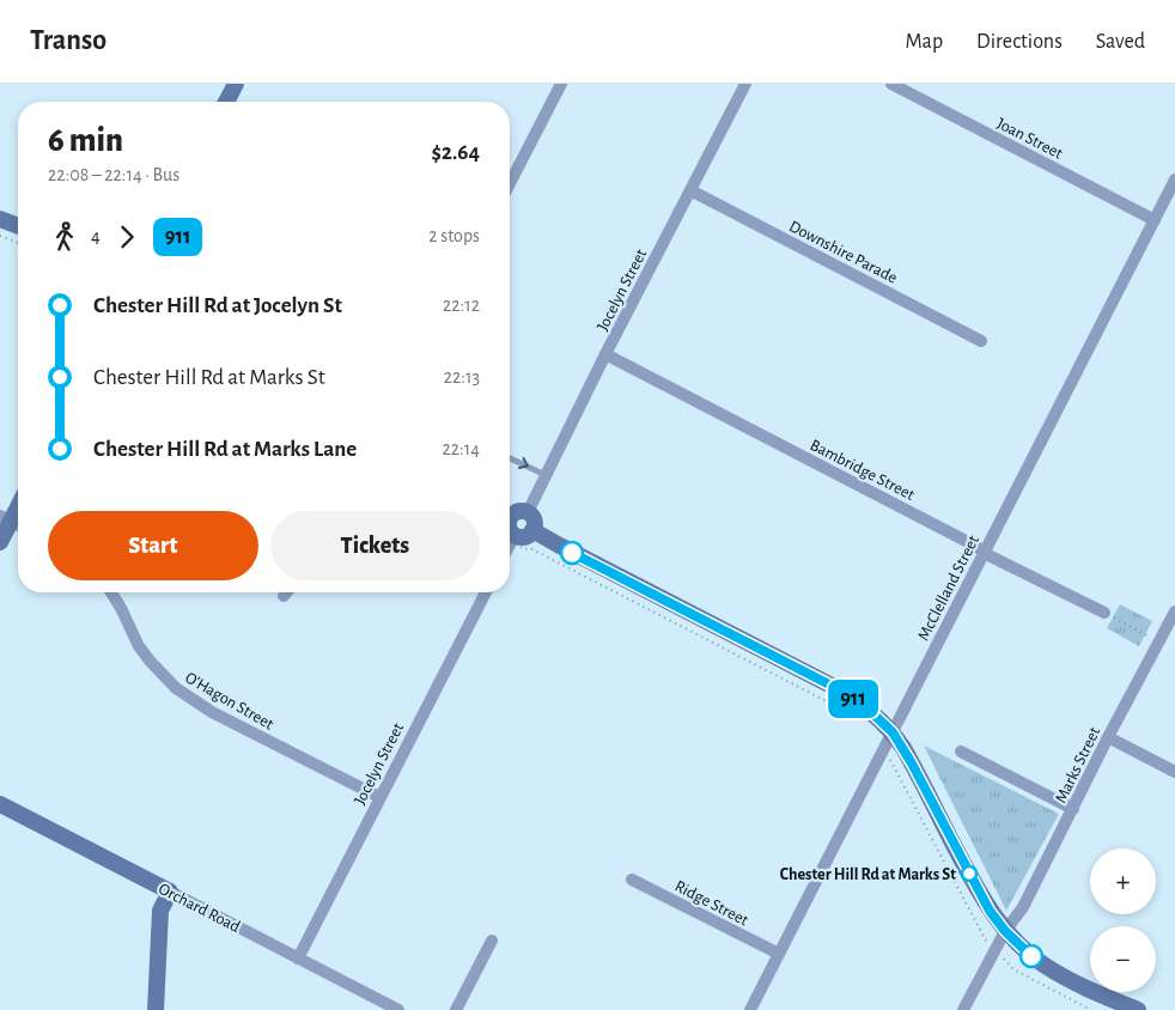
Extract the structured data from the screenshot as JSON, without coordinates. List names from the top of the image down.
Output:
{
  "streets": {
    "street": [
      "Joan Street",
      "Downshire Parade",
      "Jocelyn Street",
      "Bambridge Street",
      "McClelland Street",
      "O'Hagon Street",
      "Marks Street",
      "Ridge Street",
      "Orchard Road"
    ]
  },
  "crossings": [
    ["Joan Street", "McClelland Street"],
    ["Downshire Parade", "Jocelyn Street"],
    ["Jocelyn Street", "Bambridge Street"],
    ["Jocelyn Street", "O'Hagon Street"],
    ["Jocelyn Street", "Orchard Road"],
    ["Bambridge Street", "McClelland Street"],
    ["McClelland Street", "Ridge Street"]
  ],
  "places": ["Chester Hill Rd at Marks St"],
  "lines": ["bus line 911"],
  "page": {
    "header": "Transo",
    "nav": ["Map", "Directions", "Saved"],
    "on_map": "911",
    "heading": ["6 min", "22:08 – 22:14 · Bus", "$2.64"],
    "legs": ["4", "911", "2 stops"],
    "list": [
      {
        "name": "Chester Hill Rd at Jocelyn St",
        "value": "22:12"
      },
      {
        "name": "Chester Hill Rd at Marks St",
        "value": "22:13"
      },
      {
        "name": "Chester Hill Rd at Marks Lane",
        "value": "22:14"
      }
    ],
    "buttons": ["Start", "Tickets"],
    "map_buttons": ["+", "−"]
  }
}
